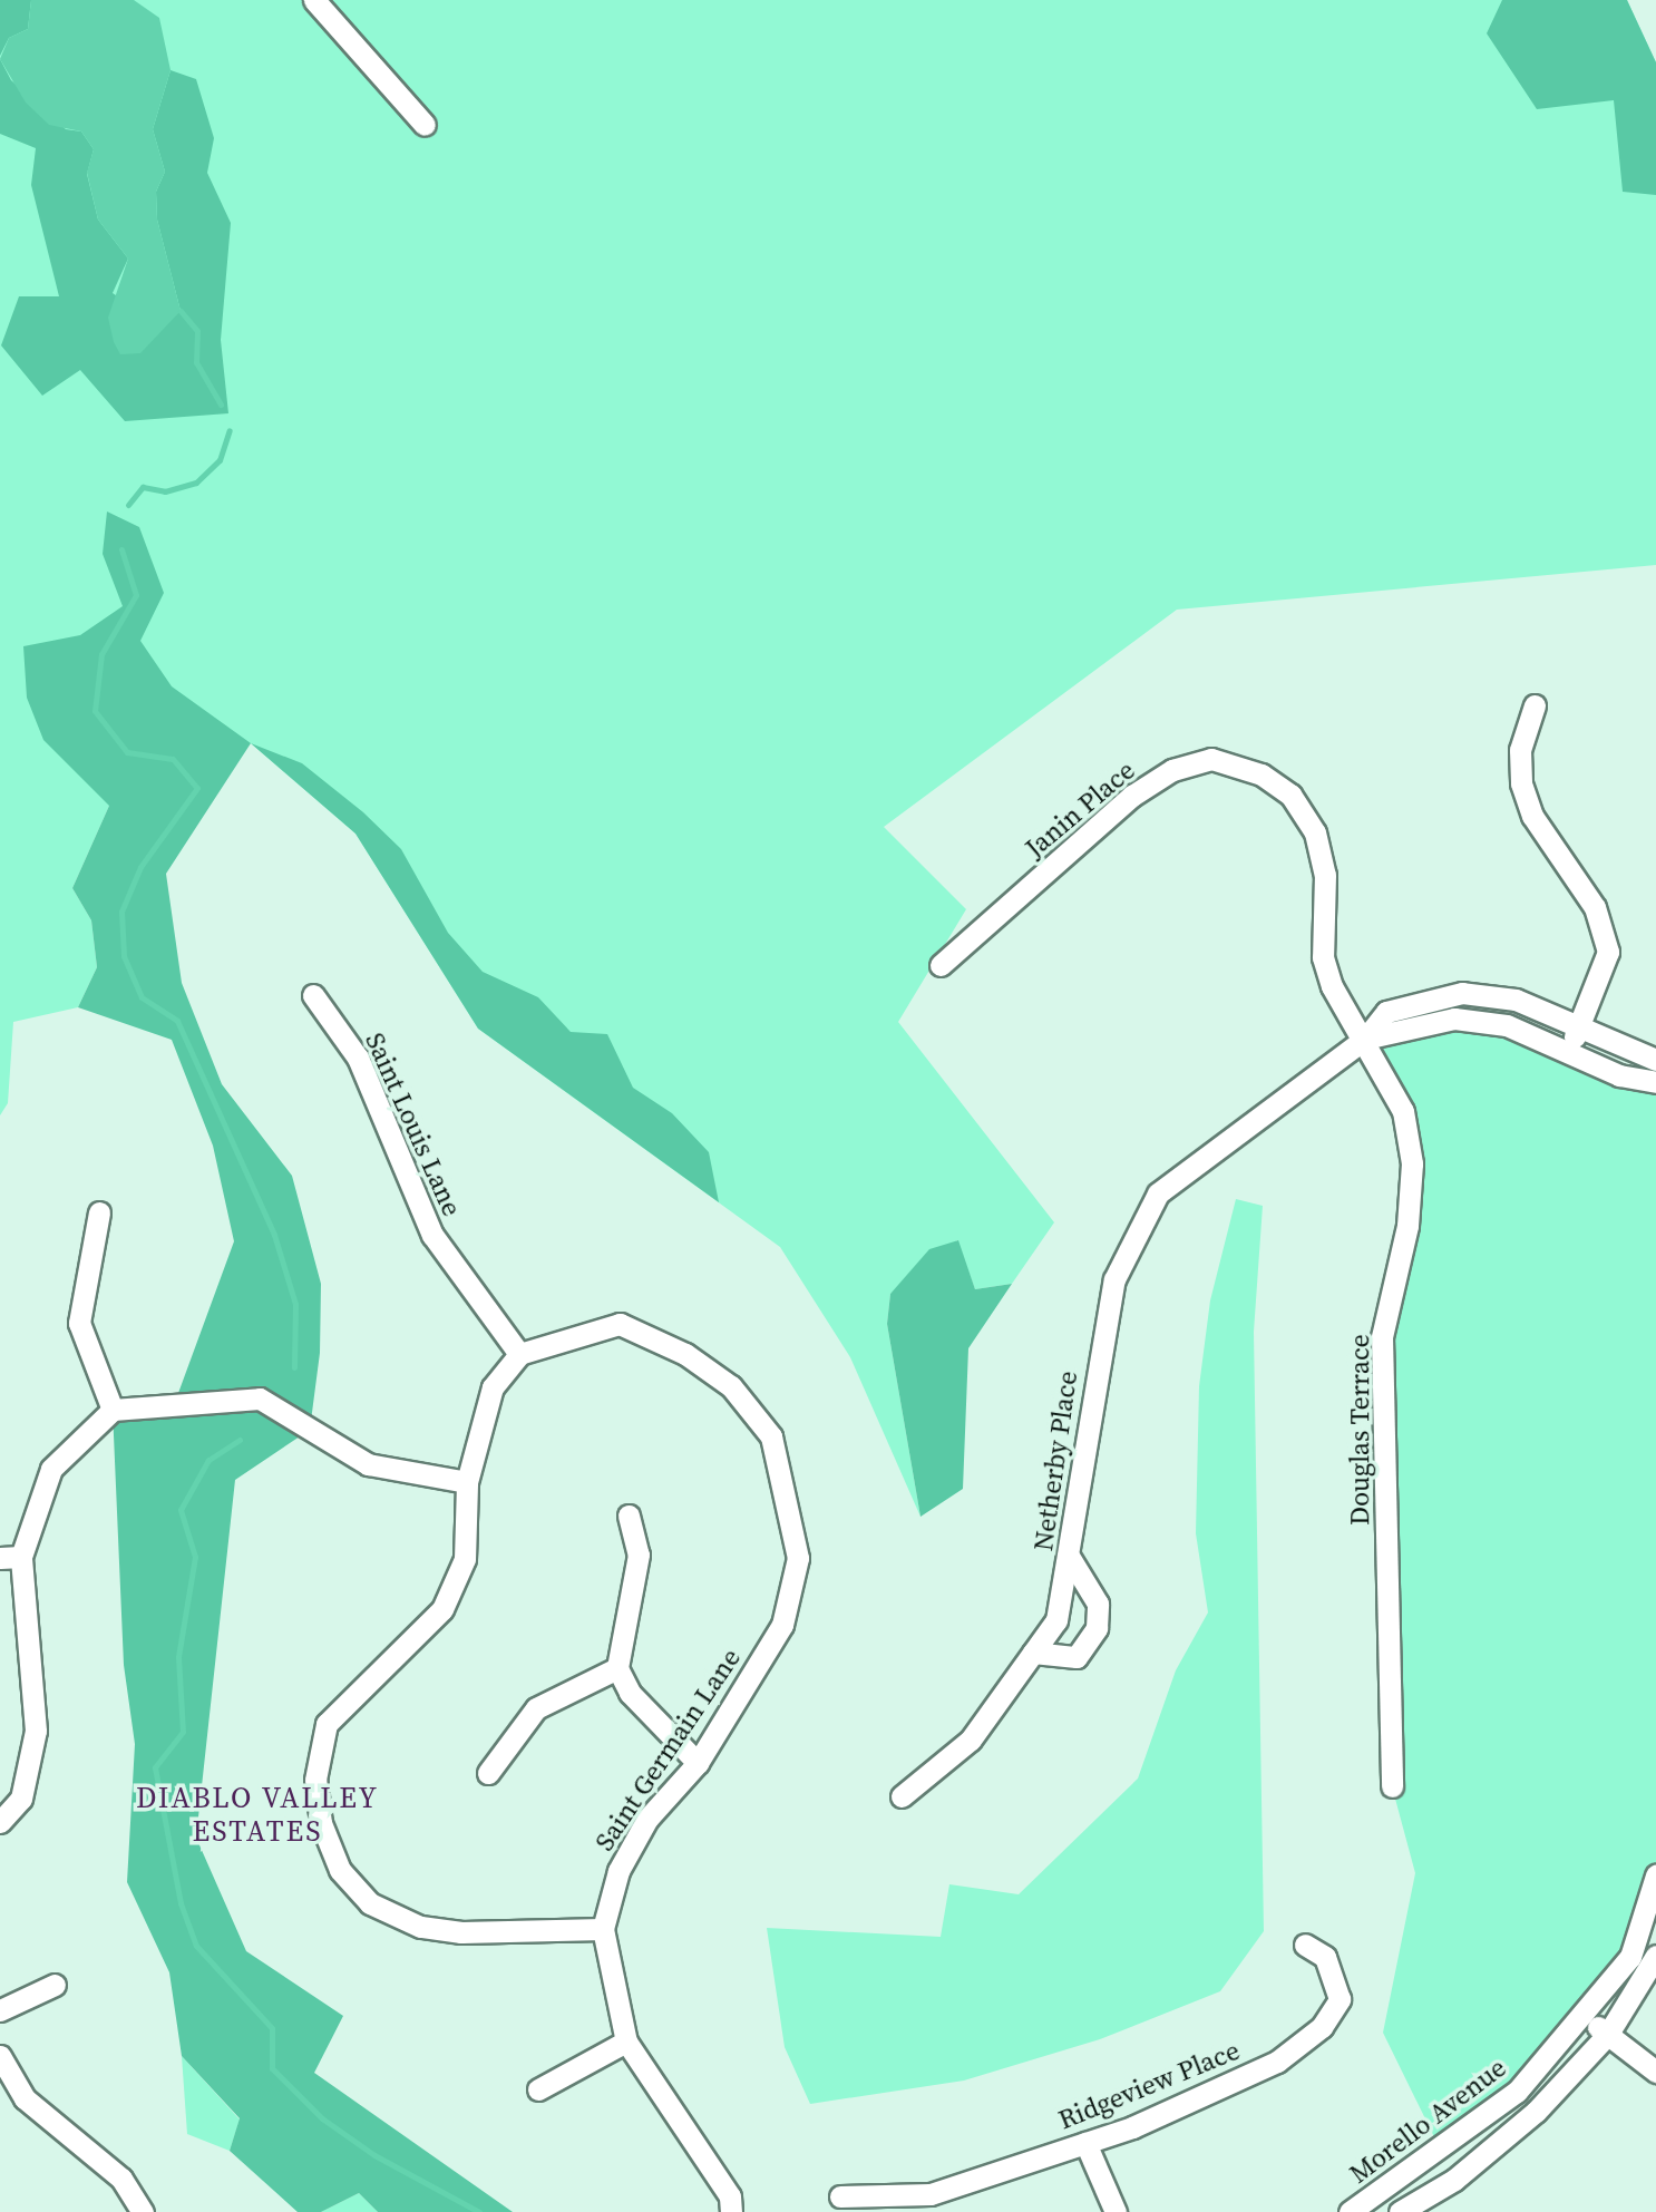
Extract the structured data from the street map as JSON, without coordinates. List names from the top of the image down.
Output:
{
  "streets": {
    "street": [
      "Janin Place",
      "Saint Louis Lane",
      "Douglas Terrace",
      "Netherby Place",
      "Saint Germain Lane",
      "Ridgeview Place",
      "Morello Avenue"
    ]
  },
  "crossings": [
    ["Janin Place", "Douglas Terrace"],
    ["Janin Place", "Netherby Place"],
    ["Saint Louis Lane", "Saint Germain Lane"],
    ["Douglas Terrace", "Netherby Place"]
  ],
  "districts": ["DIABLO VALLEY ESTATES"]
}
